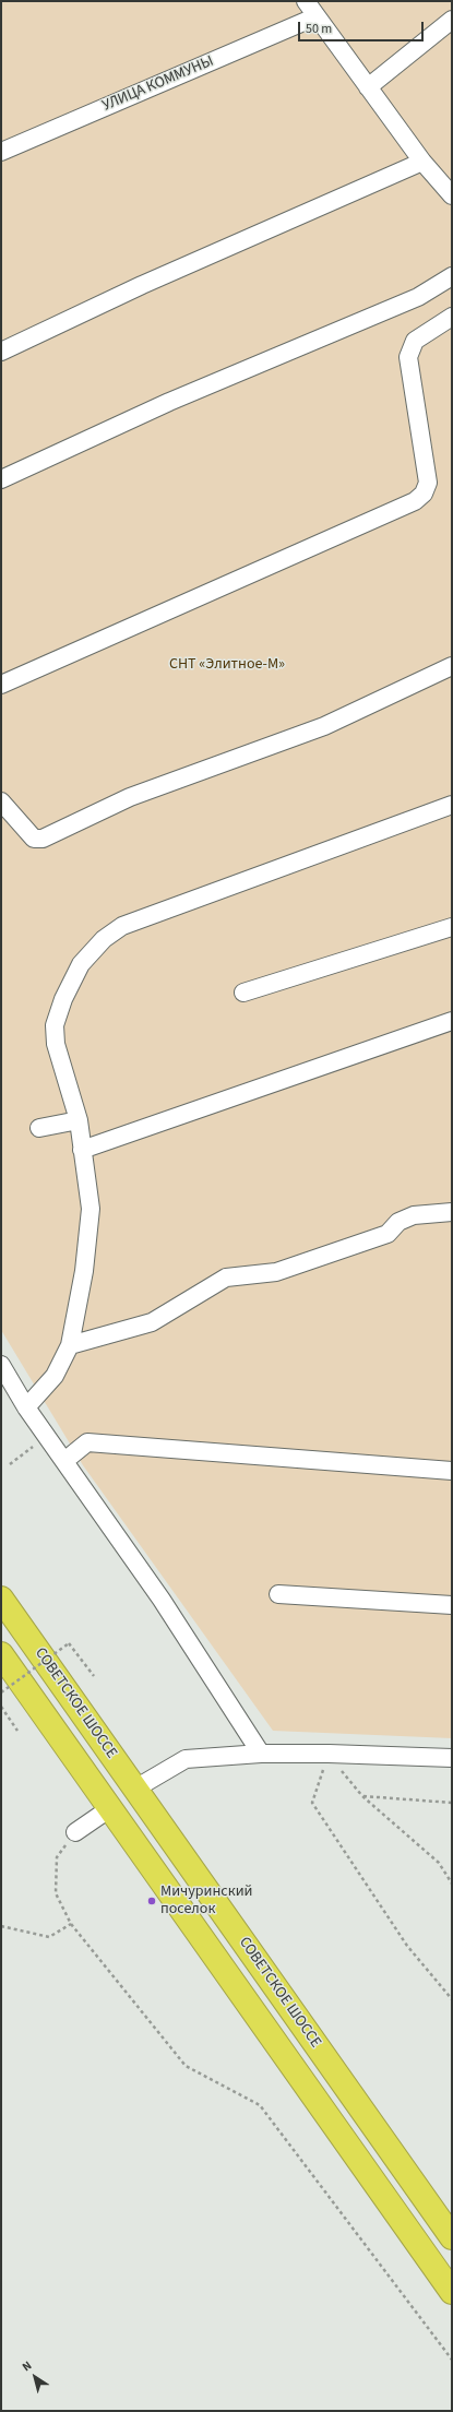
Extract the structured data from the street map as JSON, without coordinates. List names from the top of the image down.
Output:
{
  "streets": {
    "highway": ["СОВЕТСКОЕ ШОССЕ"],
    "street": ["УЛИЦА КОММУНЫ"]
  },
  "parks": ["СНТ «Элитное-М»"],
  "places": ["Мичуринский поселок"],
  "scale_bar": "50 m",
  "north": "top left"
}
